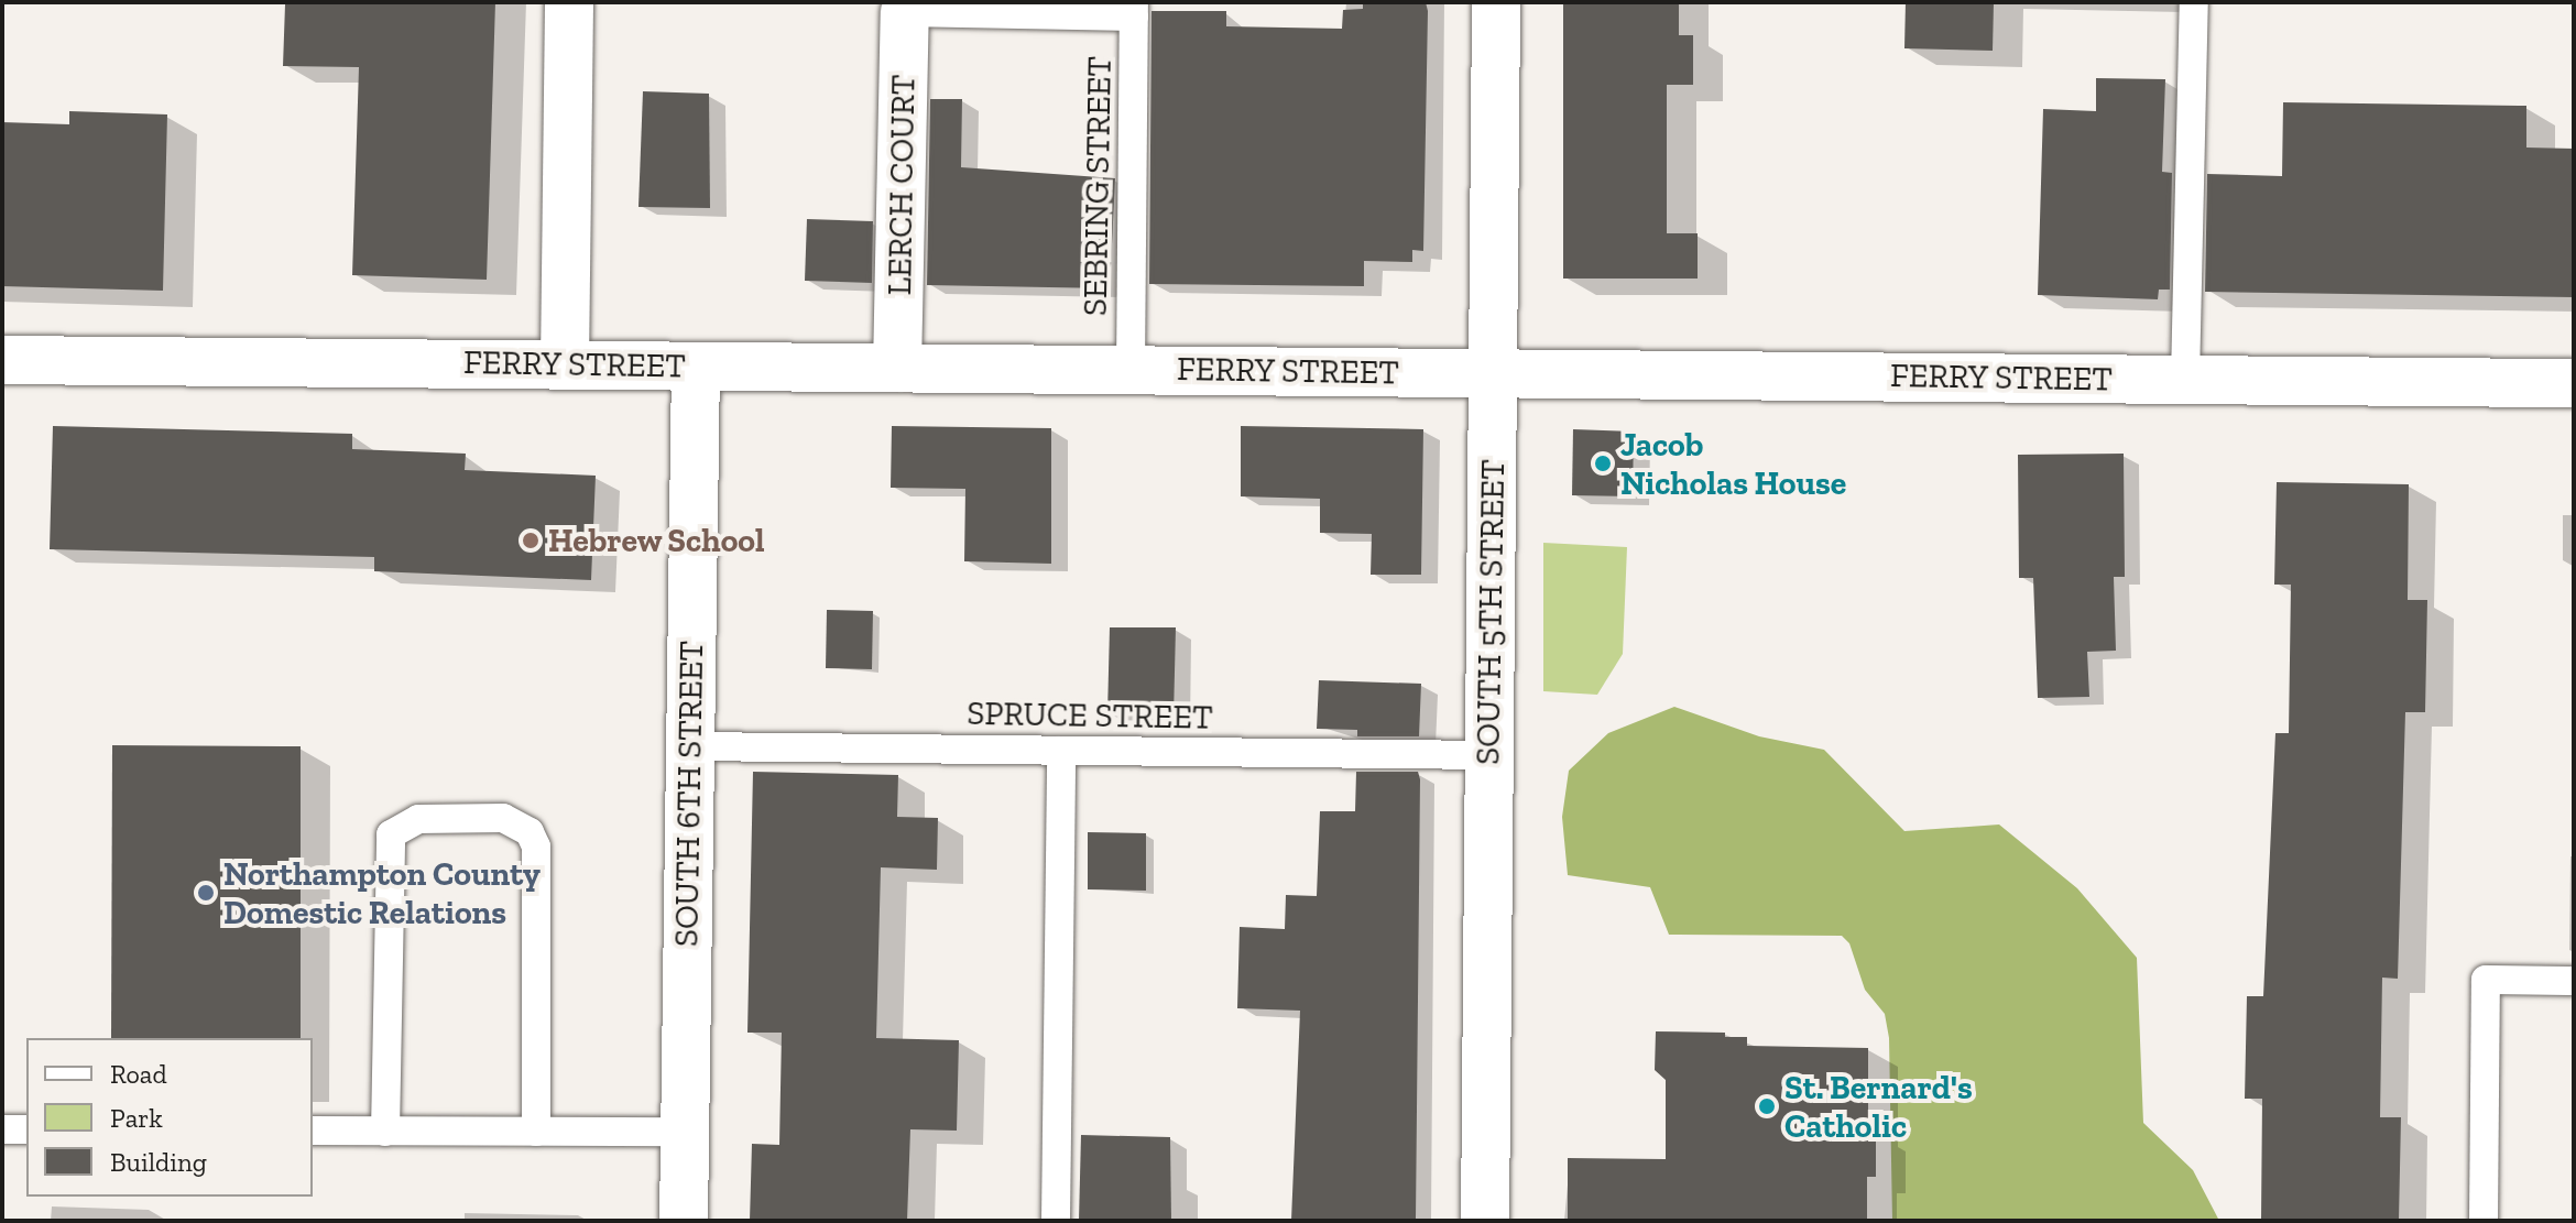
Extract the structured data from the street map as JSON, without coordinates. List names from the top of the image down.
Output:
{
  "streets": {
    "street": [
      "LERCH COURT",
      "FERRY STREET",
      "SOUTH 5TH STREET",
      "SOUTH 6TH STREET"
    ],
    "lane": ["SEBRING STREET", "SPRUCE STREET"]
  },
  "crossings": [
    ["LERCH COURT", "FERRY STREET"],
    ["SEBRING STREET", "FERRY STREET"],
    ["FERRY STREET", "SOUTH 5TH STREET"],
    ["FERRY STREET", "SOUTH 6TH STREET"],
    ["SOUTH 5TH STREET", "SPRUCE STREET"],
    ["SPRUCE STREET", "SOUTH 6TH STREET"]
  ],
  "places": [
    "Jacob Nicholas House",
    "Hebrew School",
    "Northampton County Domestic Relations",
    "St. Bernard's Catholic"
  ],
  "legend": ["Road", "Park", "Building"]
}
